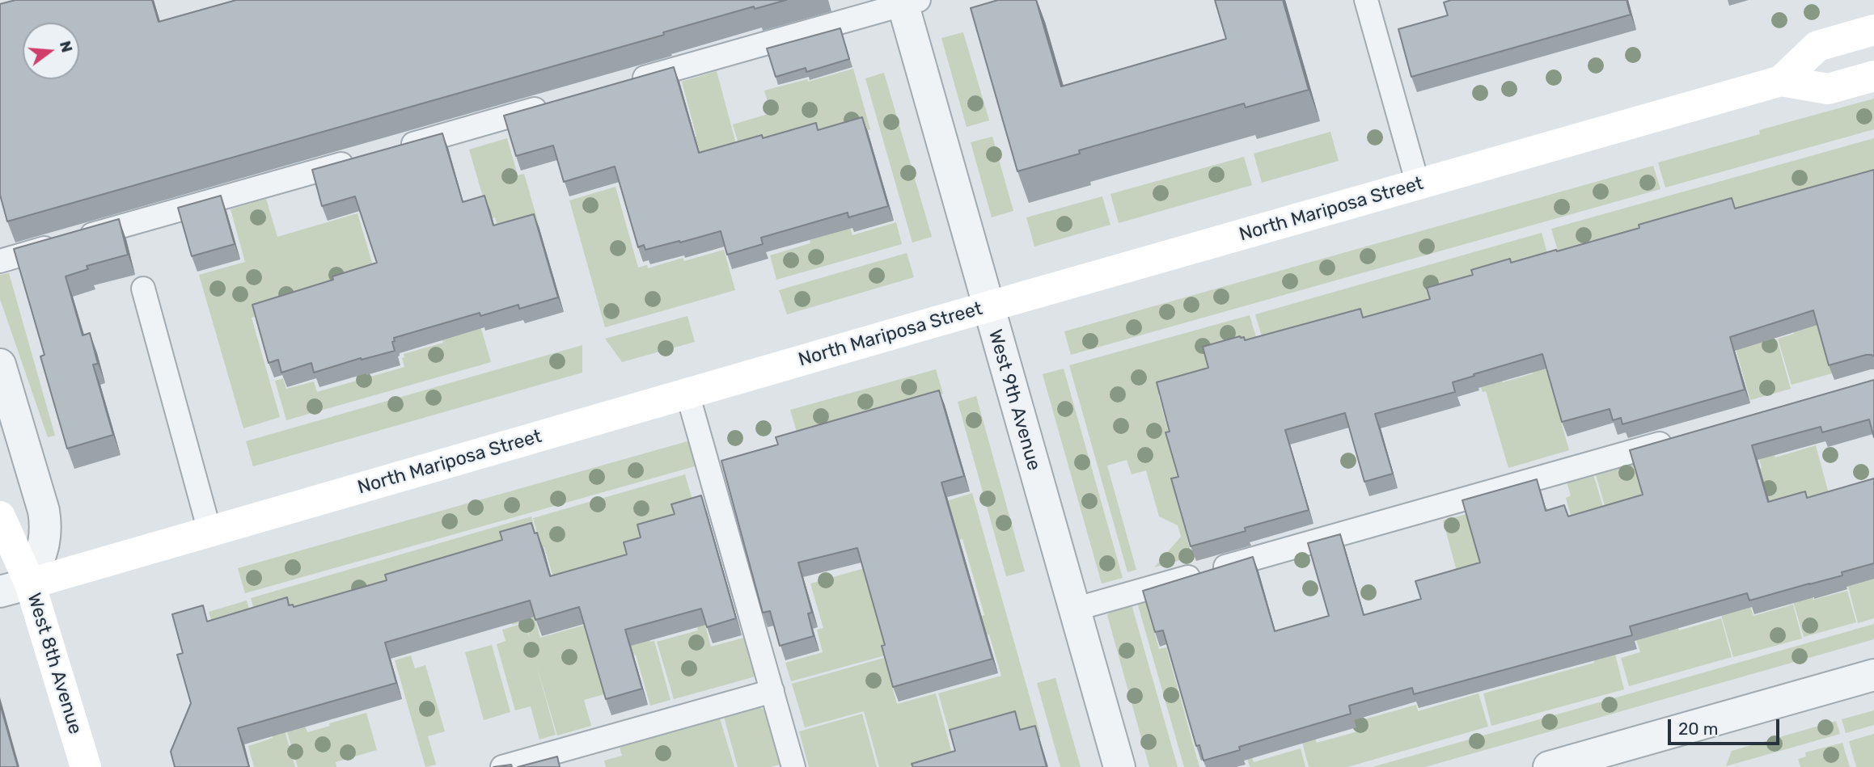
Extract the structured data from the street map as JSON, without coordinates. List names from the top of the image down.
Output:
{
  "streets": {
    "street": ["North Mariposa Street", "West 9th Avenue", "West 8th Avenue"]
  },
  "crossings": [
    ["North Mariposa Street", "West 9th Avenue"],
    ["North Mariposa Street", "West 8th Avenue"]
  ],
  "scale_bar": "20 m",
  "north": "right"
}
